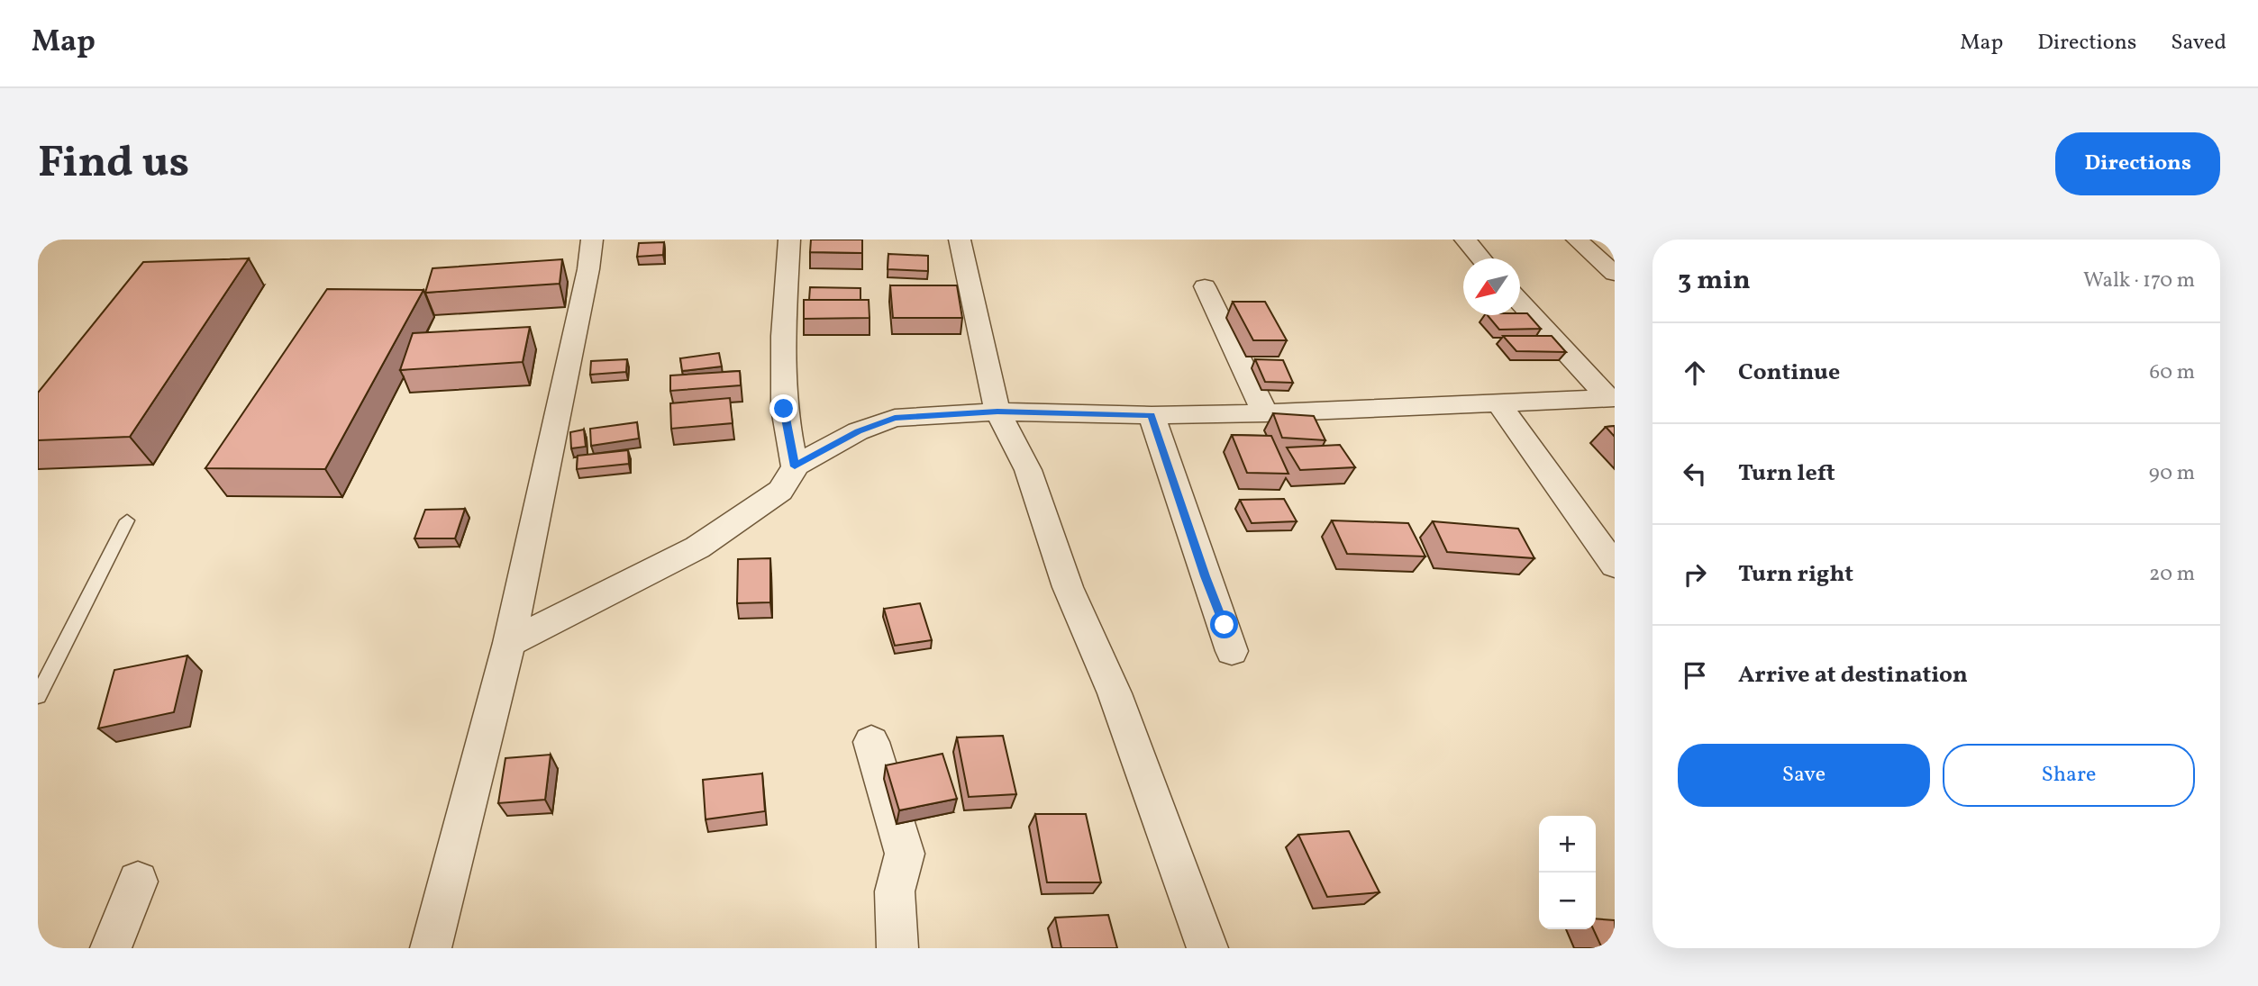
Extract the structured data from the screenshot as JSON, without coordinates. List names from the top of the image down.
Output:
{
  "north": "bottom left",
  "page": {
    "header": "Map",
    "nav": ["Map", "Directions", "Saved"],
    "buttons": [
      "Directions",
      ["Save", "Share"]
    ],
    "title": "Find us",
    "heading": ["3 min", "Walk · 170 m"],
    "list": [
      ["Continue", "60 m"],
      ["Turn left", "90 m"],
      ["Turn right", "20 m"],
      "Arrive at destination"
    ],
    "map_buttons": ["+", "−"]
  }
}
